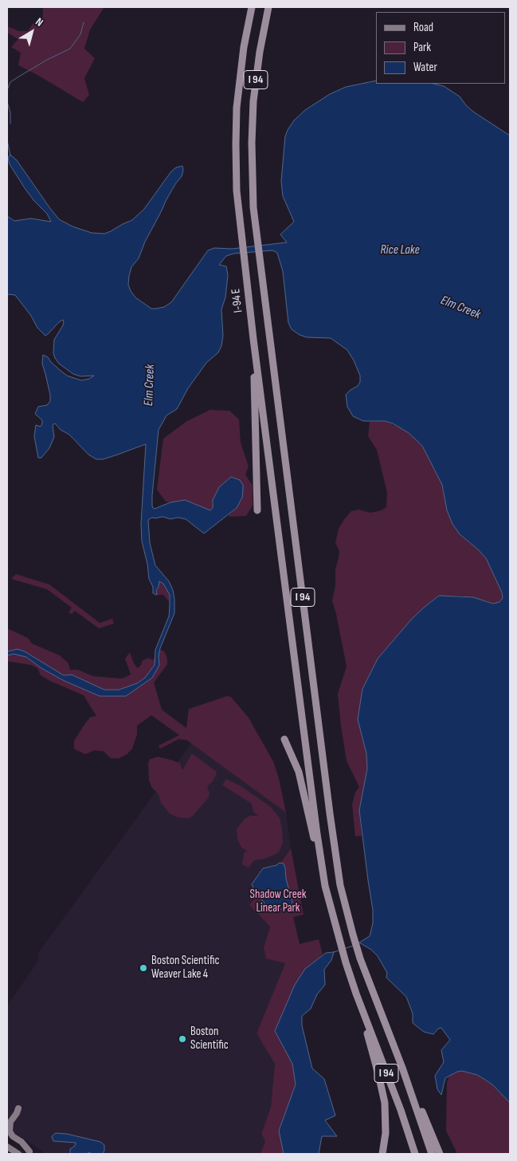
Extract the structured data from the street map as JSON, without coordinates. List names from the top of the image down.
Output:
{
  "streets": {
    "highway": ["I 94", "I-94 E"]
  },
  "crossings": [
    ["I 94", "I-94 E"]
  ],
  "water": ["Rice Lake", "Elm Creek"],
  "parks": ["Shadow Creek Linear Park"],
  "places": ["Boston Scientific Weaver Lake 4", "Boston Scientific"],
  "legend": ["Road", "Park", "Water"],
  "north": "top right"
}
